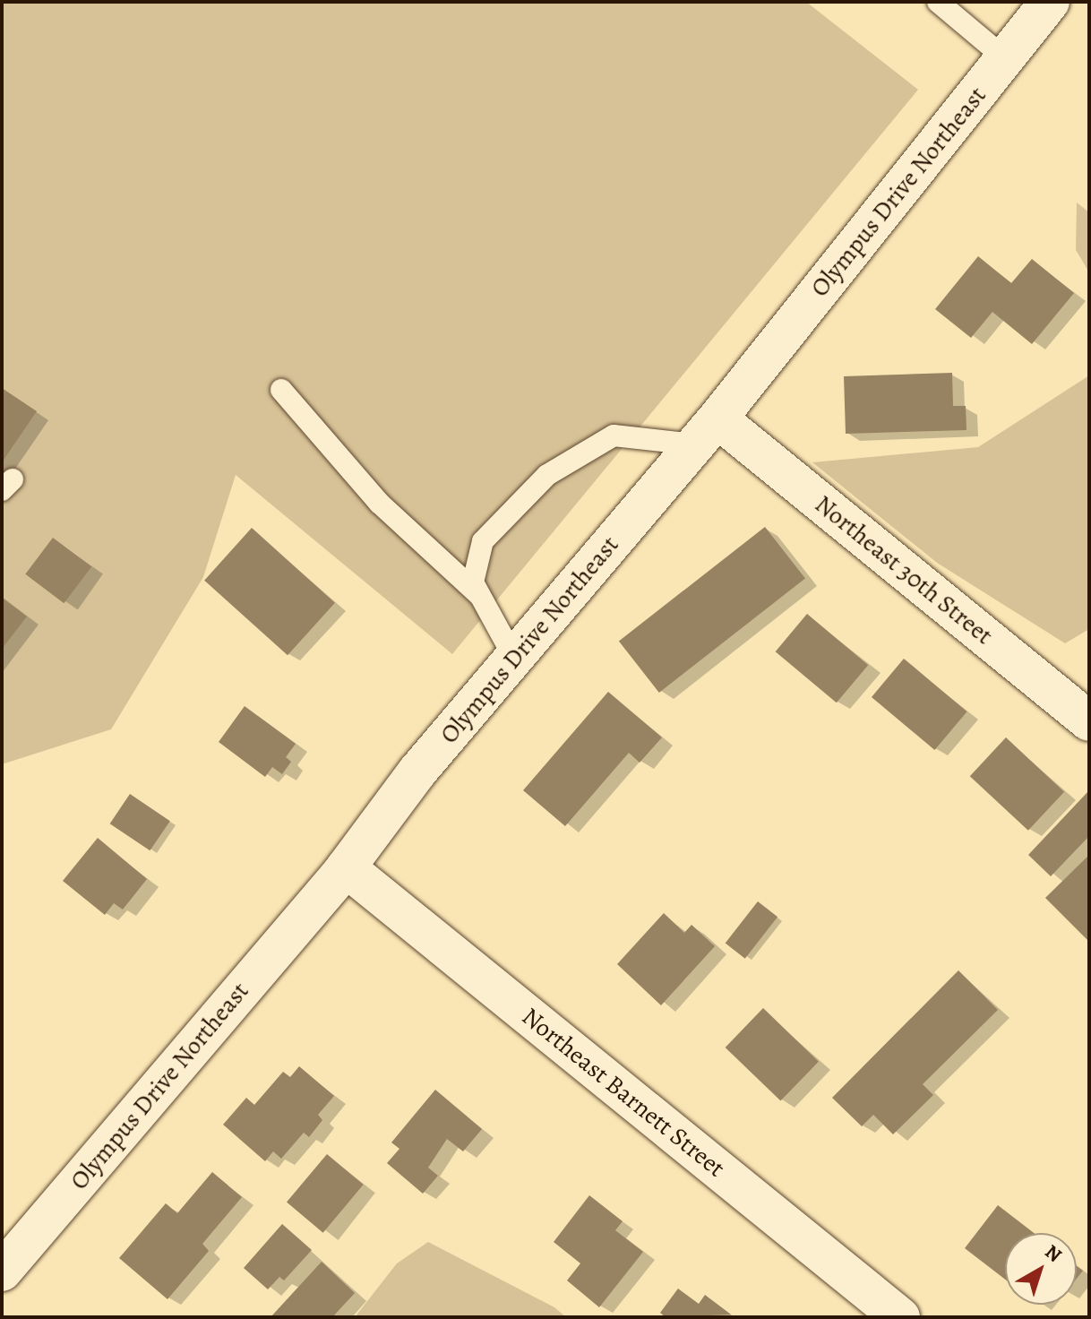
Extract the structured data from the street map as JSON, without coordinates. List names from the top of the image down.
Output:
{
  "streets": {
    "street": ["Olympus Drive Northeast", "Northeast 30th Street", "Northeast Barnett Street"]
  },
  "crossings": [
    ["Olympus Drive Northeast", "Northeast 30th Street"],
    ["Olympus Drive Northeast", "Northeast Barnett Street"]
  ],
  "north": "top right"
}
